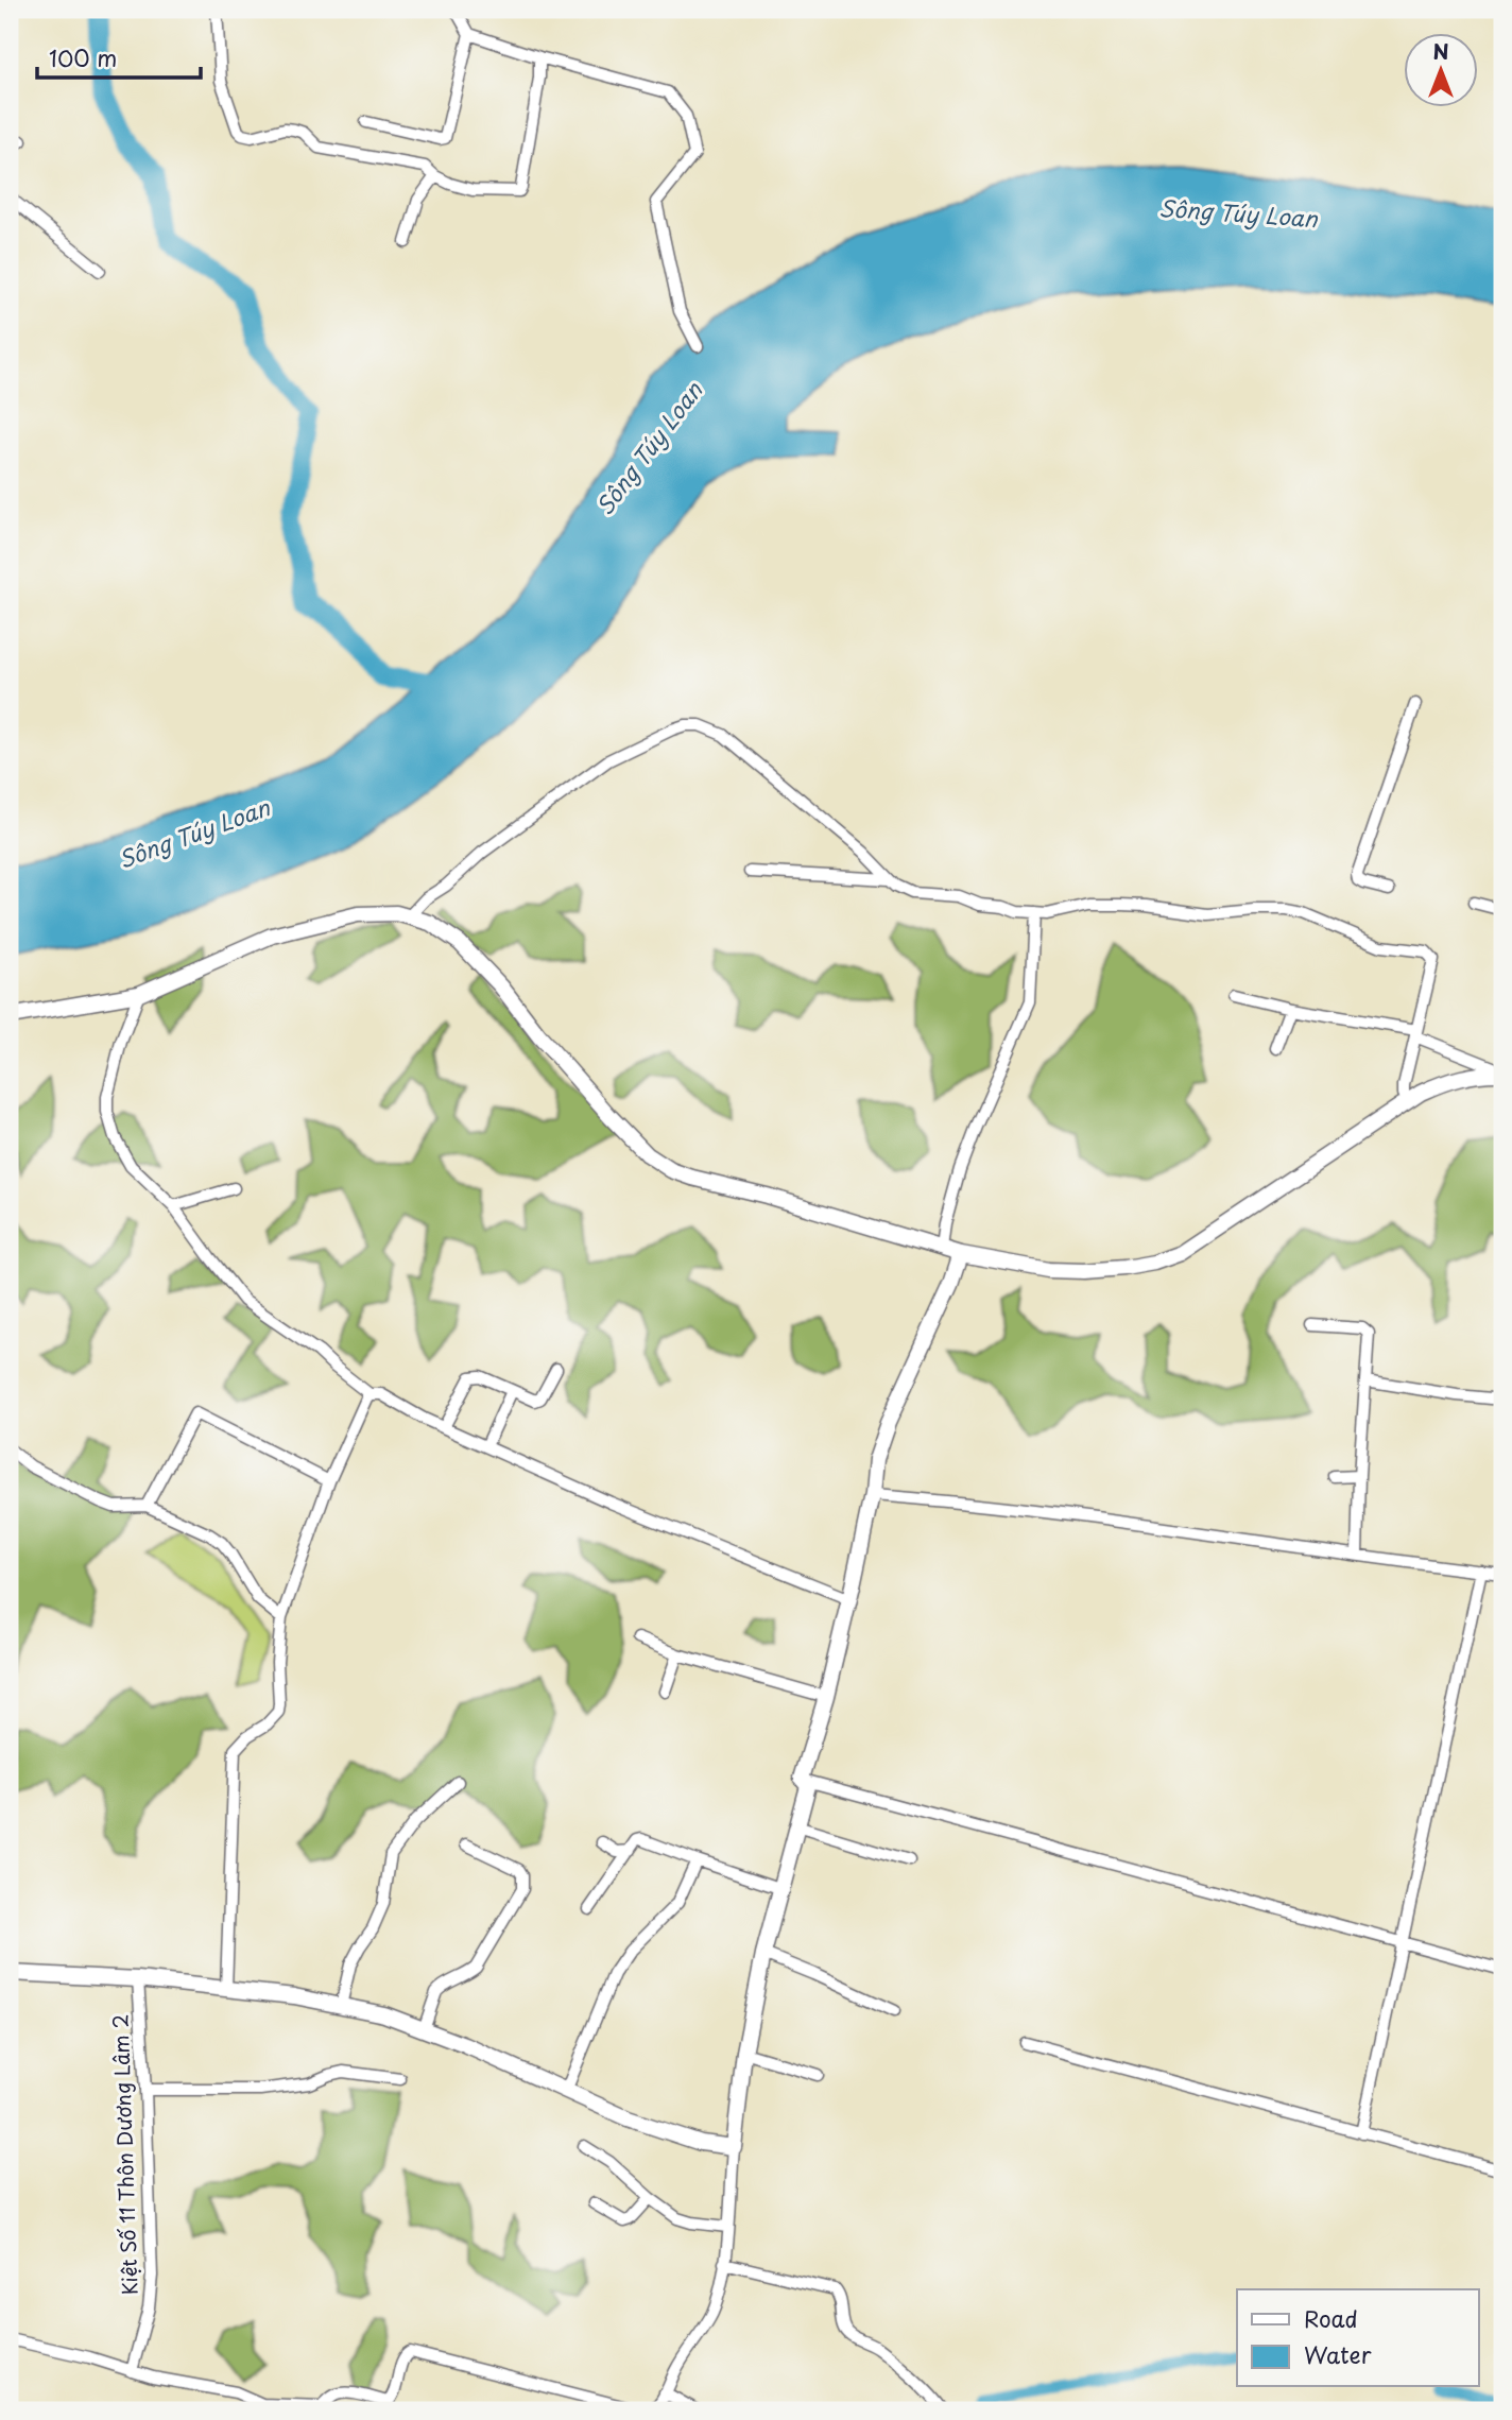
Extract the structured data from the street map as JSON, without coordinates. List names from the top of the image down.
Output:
{
  "streets": {
    "street": ["Kiệt Số 11 Thôn Dương Lâm 2"]
  },
  "water": ["Sông Túy Loan"],
  "legend": ["Road", "Water"],
  "scale_bar": "100 m",
  "north": "top"
}
